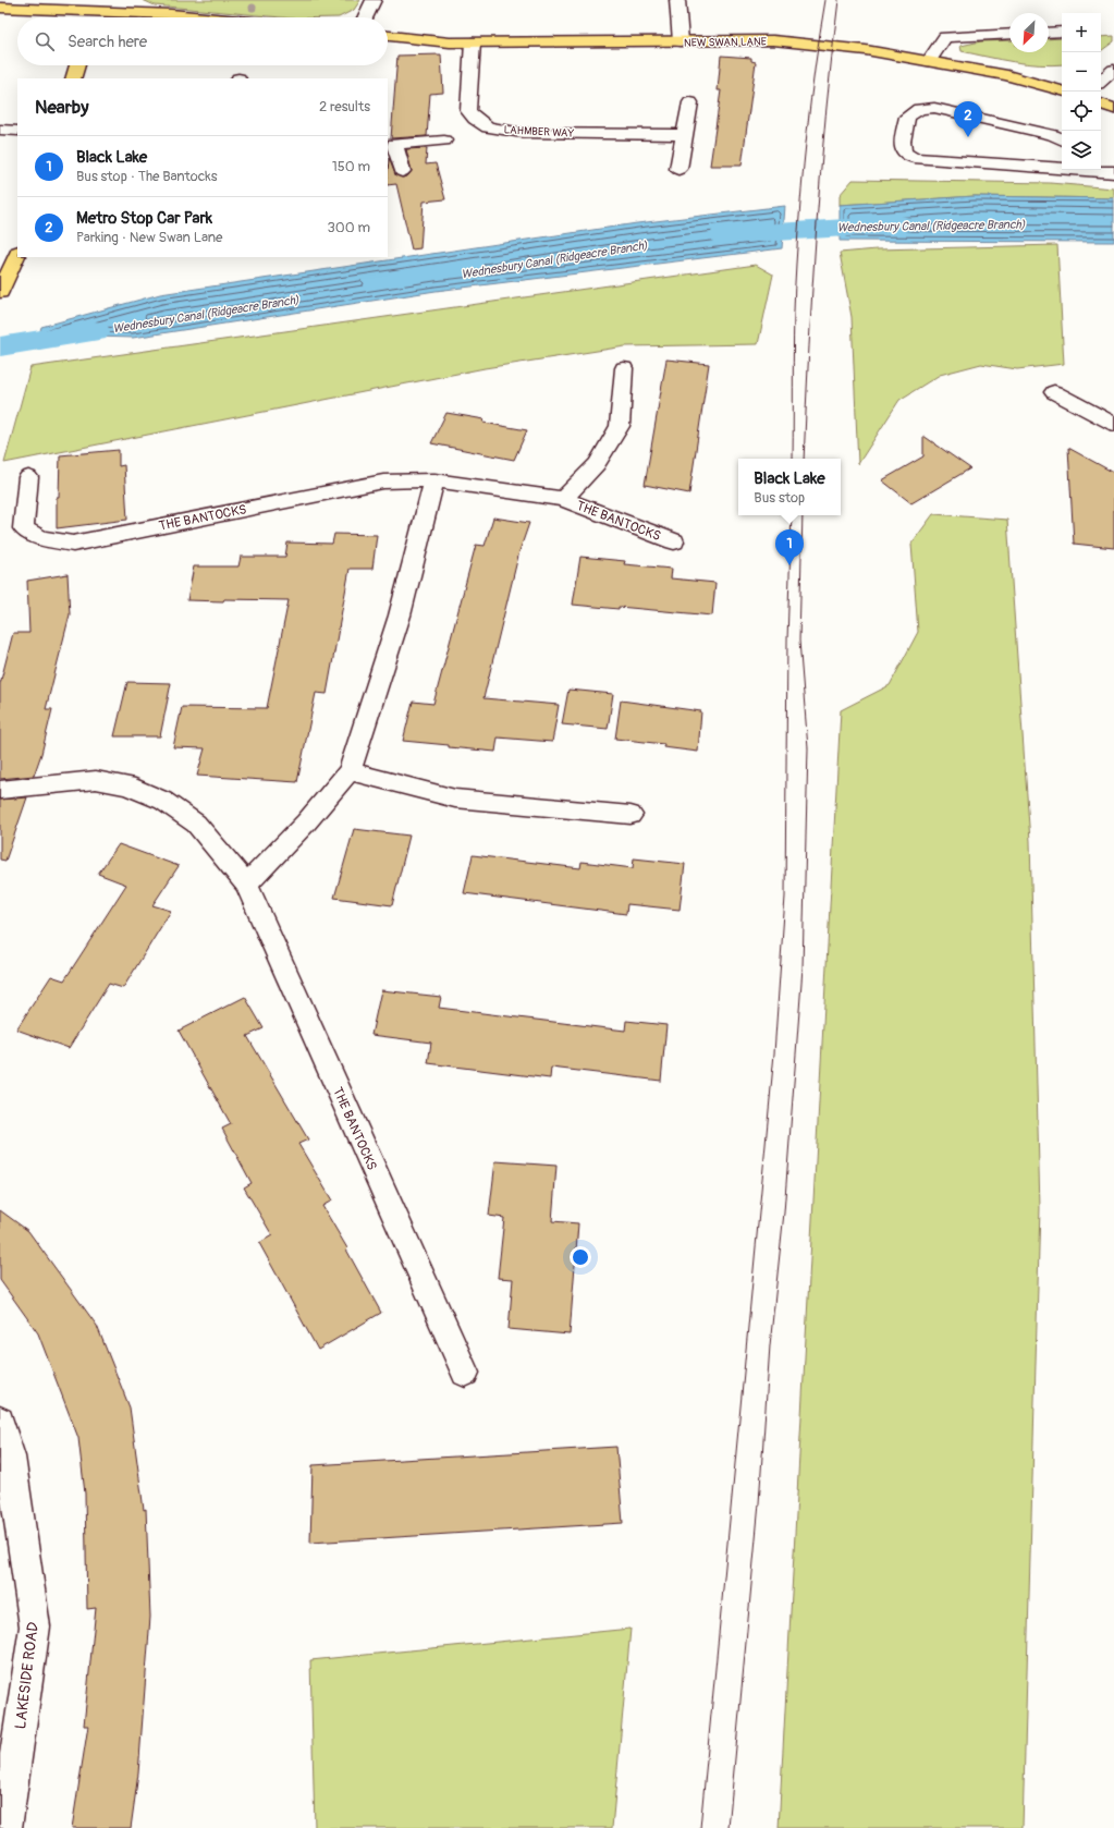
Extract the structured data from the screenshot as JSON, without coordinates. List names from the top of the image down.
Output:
{
  "streets": {
    "main road": ["NEW SWAN LANE"],
    "street": ["LAHMBER WAY", "THE BANTOCKS", "LAKESIDE ROAD"]
  },
  "crossings": [
    ["NEW SWAN LANE", "LAHMBER WAY"]
  ],
  "water": ["Wednesbury Canal (Ridgeacre Branch)"],
  "north": "bottom left",
  "page": {
    "map_buttons": ["+", "−"],
    "search": "Search here",
    "heading": ["Nearby", "2 results"],
    "pins": ["2", "1"],
    "list": [
      {
        "mark": "1",
        "name": "Black Lake",
        "note": "Bus stop · The Bantocks",
        "value": "150 m"
      },
      {
        "mark": "2",
        "name": "Metro Stop Car Park",
        "note": "Parking · New Swan Lane",
        "value": "300 m"
      }
    ],
    "popup": ["Black Lake", "Bus stop"]
  }
}
